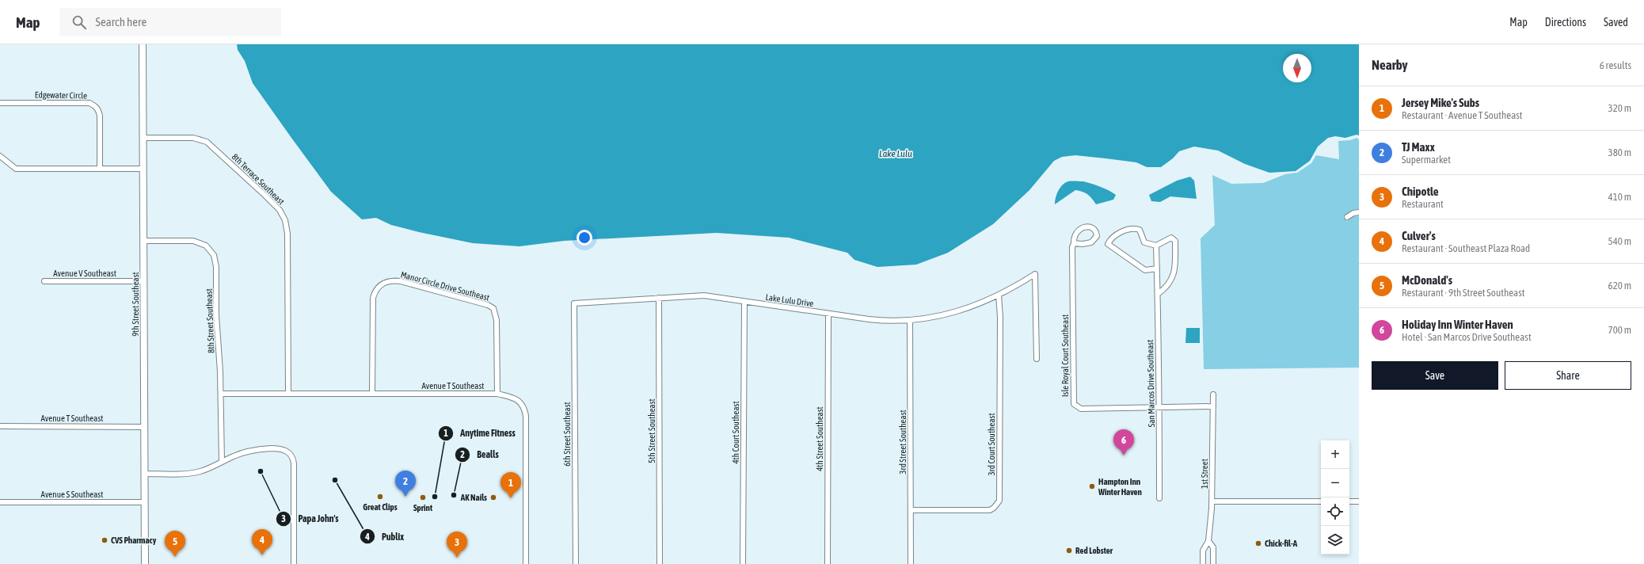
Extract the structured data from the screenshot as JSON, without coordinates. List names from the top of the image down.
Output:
{
  "streets": {
    "street": [
      "Edgewater Circle",
      "8th Terrace Southeast",
      "Avenue V Southeast",
      "Manor Circle Drive Southeast",
      "Lake Lulu Drive",
      "9th Street Southeast",
      "8th Street Southeast",
      "Isle Royal Court Southeast",
      "San Marcos Drive Southeast",
      "Avenue T Southeast",
      "5th Street Southeast",
      "4th Court Southeast",
      "6th Street Southeast",
      "4th Street Southeast",
      "3rd Street Southeast",
      "3rd Court Southeast",
      "1st Street",
      "Avenue S Southeast"
    ]
  },
  "crossings": [
    ["8th Terrace Southeast", "9th Street Southeast"],
    ["8th Terrace Southeast", "Avenue T Southeast"],
    ["Avenue V Southeast", "9th Street Southeast"],
    ["Manor Circle Drive Southeast", "Avenue T Southeast"],
    ["Lake Lulu Drive", "5th Street Southeast"],
    ["Lake Lulu Drive", "4th Court Southeast"],
    ["Lake Lulu Drive", "6th Street Southeast"],
    ["Lake Lulu Drive", "4th Street Southeast"],
    ["Lake Lulu Drive", "3rd Street Southeast"],
    ["Lake Lulu Drive", "3rd Court Southeast"],
    ["9th Street Southeast", "8th Street Southeast"],
    ["9th Street Southeast", "Avenue T Southeast"],
    ["9th Street Southeast", "Avenue S Southeast"],
    ["8th Street Southeast", "Avenue T Southeast"],
    ["Isle Royal Court Southeast", "San Marcos Drive Southeast"],
    ["Isle Royal Court Southeast", "1st Street"],
    ["3rd Street Southeast", "3rd Court Southeast"]
  ],
  "water": ["Lake Lulu"],
  "places": [
    "Papa John's",
    "Publix",
    "Hampton Inn Winter Haven",
    "Bealls",
    "Great Clips",
    "Anytime Fitness",
    "Sprint",
    "AK Nails",
    "CVS Pharmacy",
    "Chick-fil-A",
    "Red Lobster"
  ],
  "north": "bottom",
  "page": {
    "header": "Map",
    "search": "Search here",
    "nav": ["Map", "Directions", "Saved"],
    "heading": ["Nearby", "6 results"],
    "list": [
      {
        "mark": "1",
        "name": "Jersey Mike's Subs",
        "note": "Restaurant · Avenue T Southeast",
        "value": "320 m"
      },
      {
        "mark": "2",
        "name": "TJ Maxx",
        "note": "Supermarket",
        "value": "380 m"
      },
      {
        "mark": "3",
        "name": "Chipotle",
        "note": "Restaurant",
        "value": "410 m"
      },
      {
        "mark": "4",
        "name": "Culver's",
        "note": "Restaurant · Southeast Plaza Road",
        "value": "540 m"
      },
      {
        "mark": "5",
        "name": "McDonald's",
        "note": "Restaurant · 9th Street Southeast",
        "value": "620 m"
      },
      {
        "mark": "6",
        "name": "Holiday Inn Winter Haven",
        "note": "Hotel · San Marcos Drive Southeast",
        "value": "700 m"
      }
    ],
    "buttons": ["Save", "Share"],
    "pins": [
      "6",
      "2",
      "1",
      "4",
      "5",
      "3"
    ],
    "map_buttons": ["+", "−"]
  }
}
